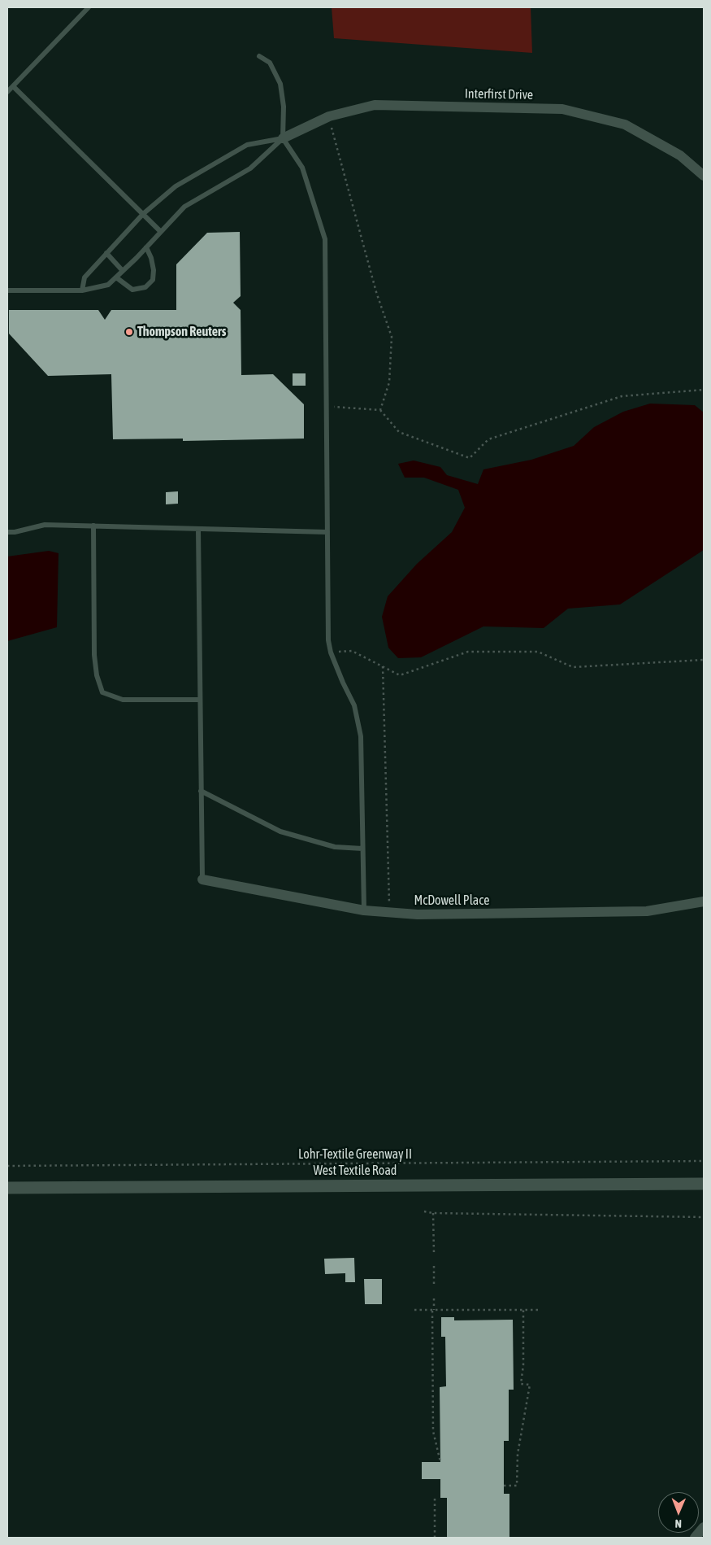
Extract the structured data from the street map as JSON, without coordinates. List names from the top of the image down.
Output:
{
  "streets": {
    "main road": ["West Textile Road"],
    "street": ["Interfirst Drive", "McDowell Place"],
    "path": ["Lohr-Textile Greenway II"]
  },
  "places": ["Thompson Reuters"],
  "north": "bottom"
}
